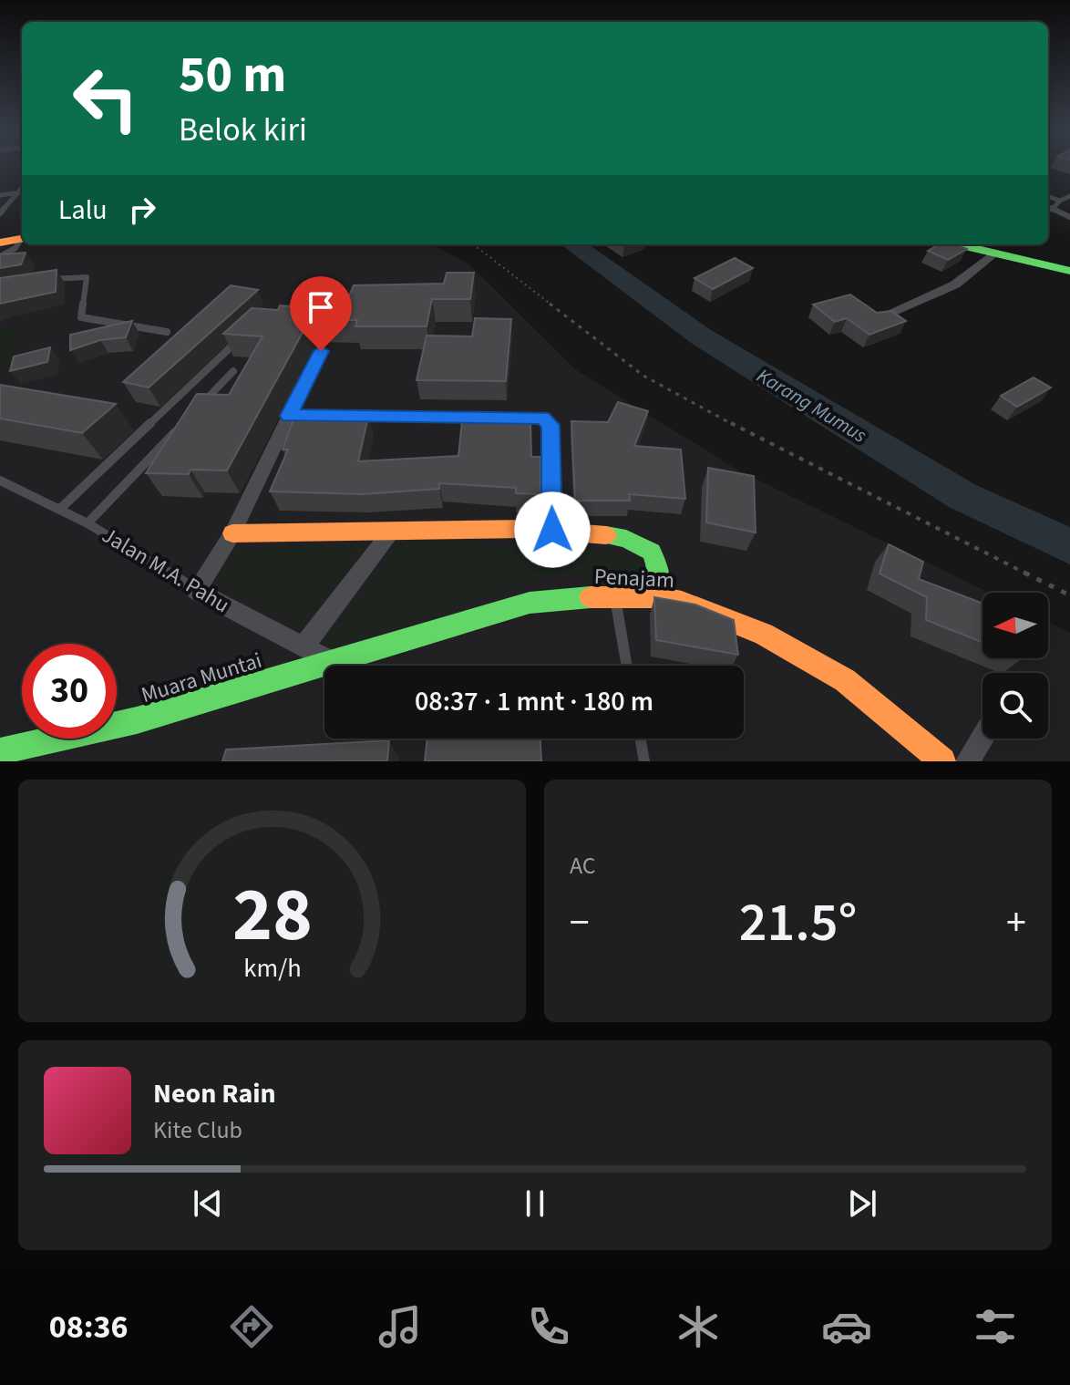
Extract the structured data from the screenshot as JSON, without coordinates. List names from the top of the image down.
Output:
{
  "streets": {
    "street": ["Jalan M.A. Pahu", "Penajam", "Muara Muntai"]
  },
  "crossings": [
    ["Jalan M.A. Pahu", "Penajam"],
    ["Jalan M.A. Pahu", "Muara Muntai"],
    ["Penajam", "Muara Muntai"]
  ],
  "water": ["Karang Mumus"],
  "north": "left",
  "page": {
    "turn": ["50 m", "Belok kiri"],
    "then": "Lalu",
    "limit": "30",
    "trip": "08:37 · 1 mnt · 180 m",
    "tile": "AC",
    "heat": ["−", "21.5°", "+"],
    "song": ["Neon Rain", "Kite Club"],
    "tabs": "08:36",
    "gauge": ["28", "km/h"]
  }
}
